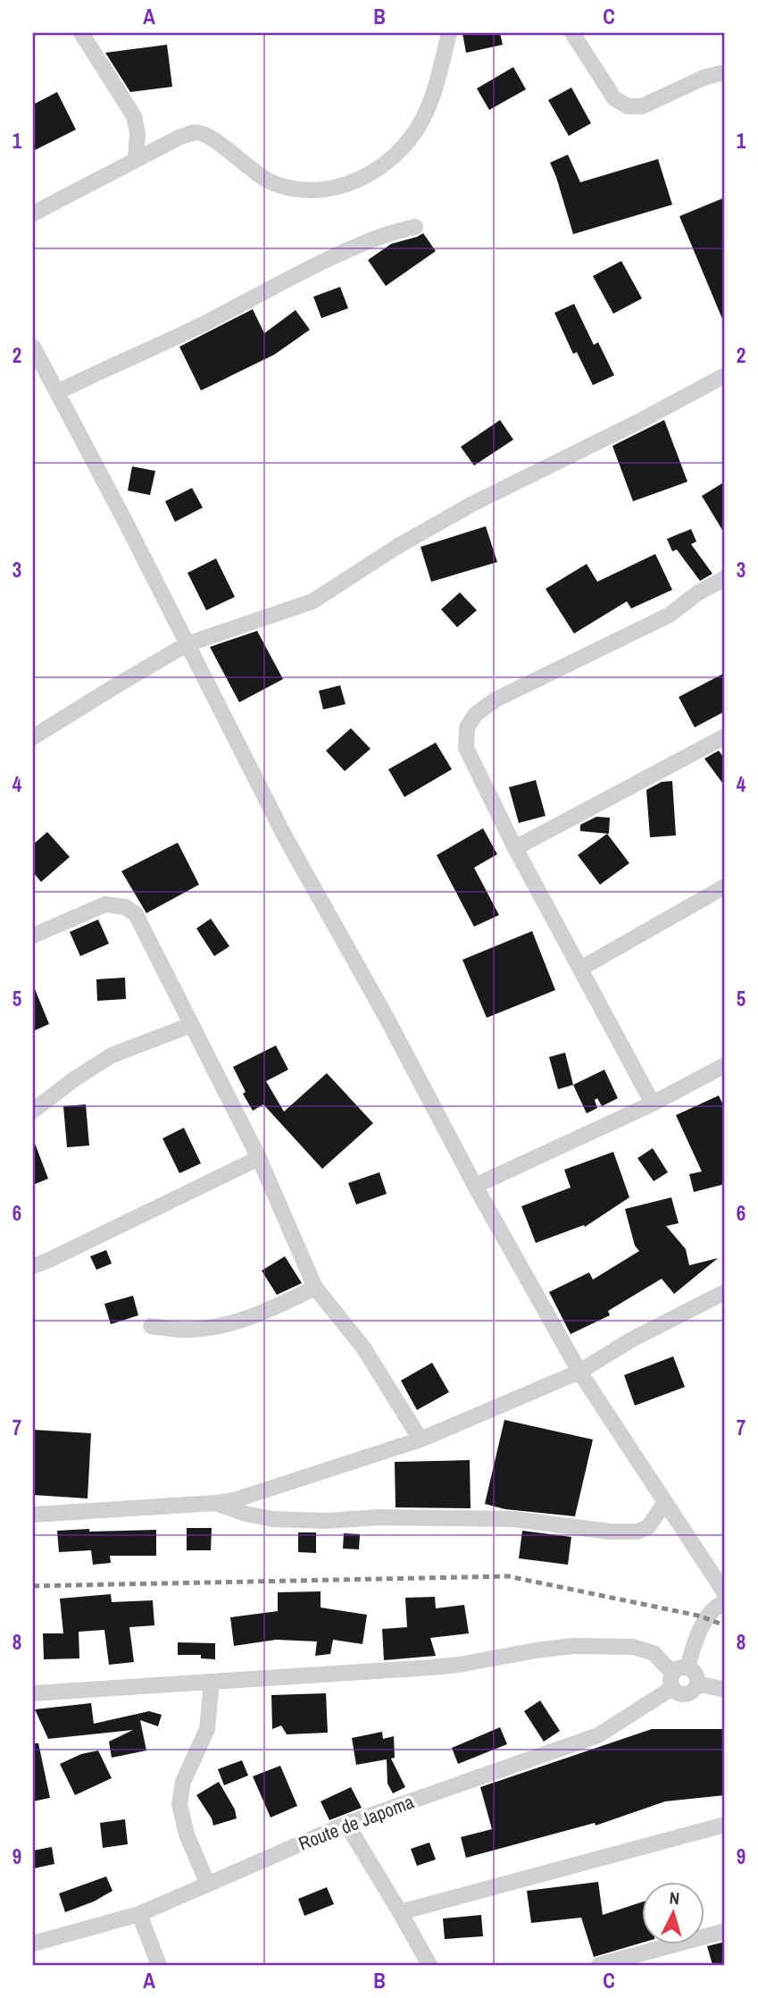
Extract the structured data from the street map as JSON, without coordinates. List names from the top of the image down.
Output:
{
  "streets": {
    "street": ["Route de Japoma"]
  },
  "north": "top",
  "grid": {
    "columns": ["A", "B", "C"],
    "rows": [
      "1",
      "2",
      "3",
      "4",
      "5",
      "6",
      "7",
      "8",
      "9"
    ]
  }
}
